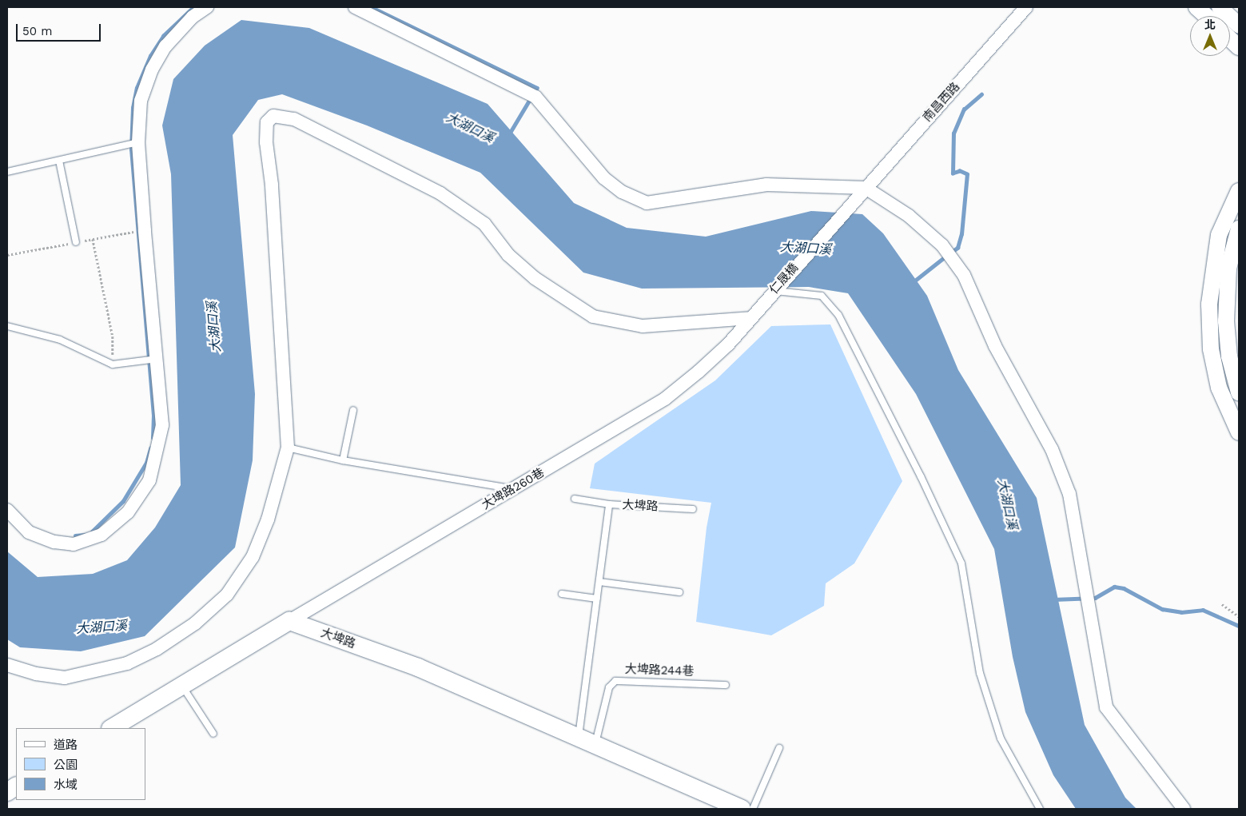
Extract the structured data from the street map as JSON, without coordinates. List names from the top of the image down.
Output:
{
  "streets": {
    "main road": ["大埤路"],
    "street": ["南昌西路", "仁晟橋", "大埤路260巷"],
    "lane": ["大埤路244巷"]
  },
  "crossings": [
    ["南昌西路", "仁晟橋"],
    ["仁晟橋", "大埤路260巷"],
    ["大埤路260巷", "大埤路"],
    ["大埤路", "大埤路244巷"]
  ],
  "water": ["大湖口溪"],
  "legend": ["道路", "公園", "水域"],
  "scale_bar": "50 m",
  "north": "top"
}
